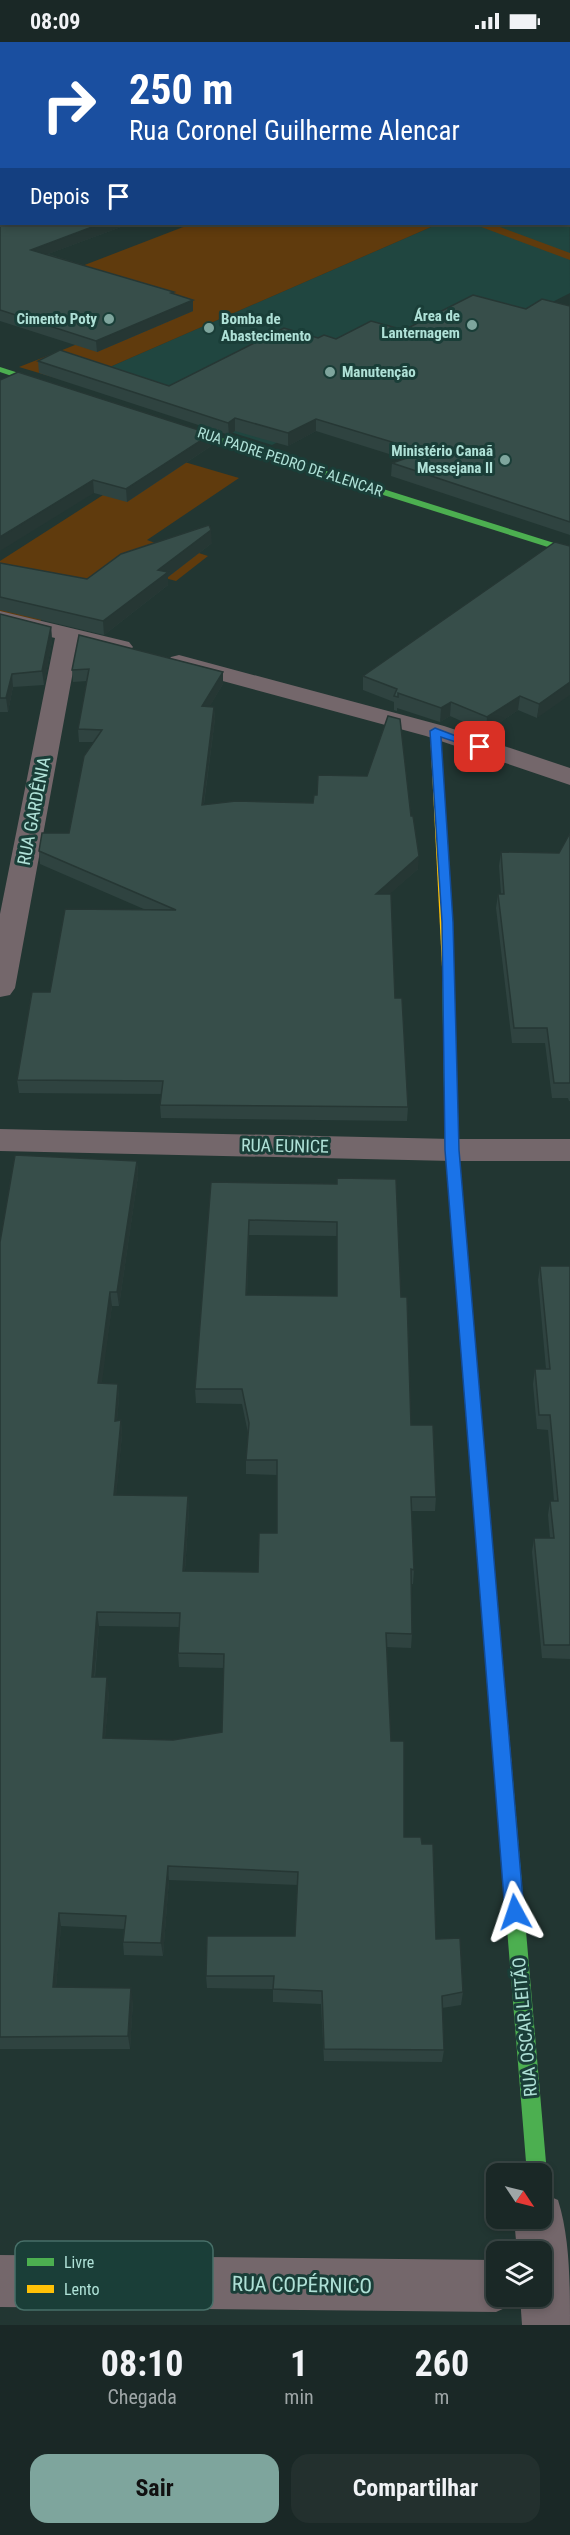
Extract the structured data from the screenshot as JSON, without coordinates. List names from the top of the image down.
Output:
{
  "streets": {
    "street": [
      "RUA PADRE PEDRO DE ALENCAR",
      "RUA GARDÊNIA",
      "RUA EUNICE",
      "RUA OSCAR LEITÃO",
      "RUA COPÉRNICO"
    ]
  },
  "crossings": [
    ["RUA EUNICE", "RUA OSCAR LEITÃO"]
  ],
  "places": [
    "Cimento Poty",
    "Área de Lanternagem",
    "Bomba de Abastecimento",
    "Manutenção",
    "Ministério Canaã Messejana II"
  ],
  "legend": ["Livre", "Lento"],
  "north": "bottom right",
  "page": {
    "status": "08:09",
    "turn": ["250 m", "Rua Coronel Guilherme Alencar"],
    "then": "Depois",
    "eta": [
      "08:10",
      "Chegada",
      "1",
      "min",
      "260",
      "m"
    ],
    "buttons": ["Sair", "Compartilhar"]
  }
}
